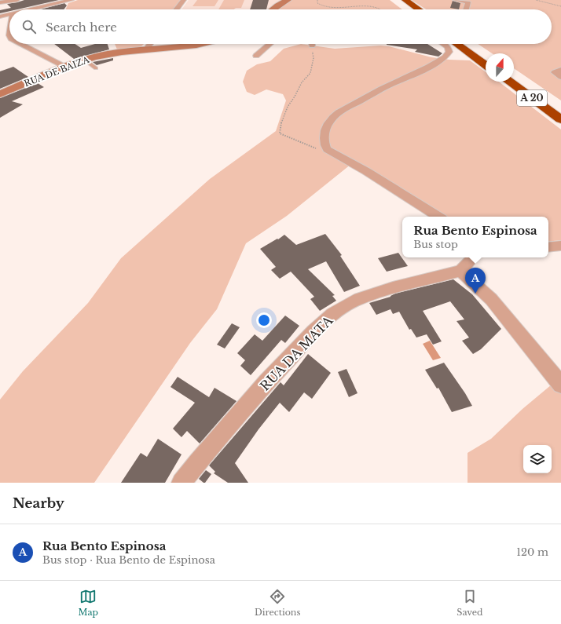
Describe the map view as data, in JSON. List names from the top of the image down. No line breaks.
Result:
{"streets":{"highway":["A 20"],"street":["RUA DE BAIZA","RUA DA MATA"]},"north":"top","page":{"search":"Search here","popup":["Rua Bento Espinosa","Bus stop"],"pins":"A","heading":"Nearby","list":[{"mark":"A","name":"Rua Bento Espinosa","note":"Bus stop · Rua Bento de Espinosa","value":"120 m"}],"nav":["Map","Directions","Saved"]}}
